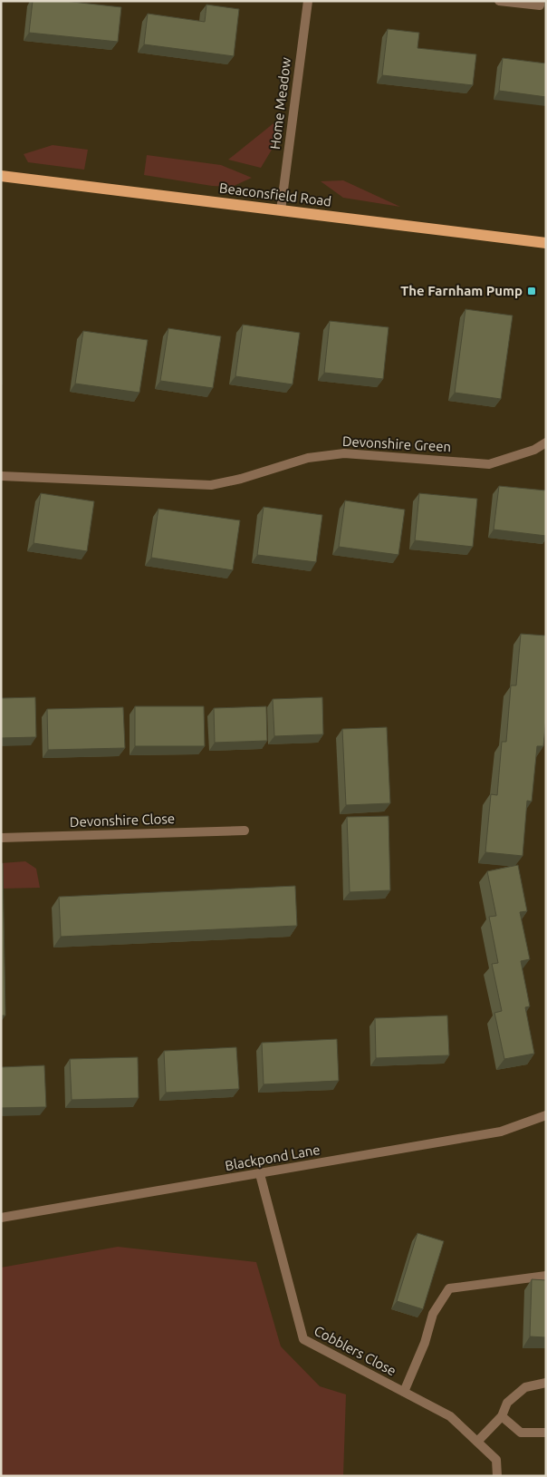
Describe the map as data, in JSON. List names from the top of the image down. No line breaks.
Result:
{"streets":{"main road":["Beaconsfield Road"],"street":["Home Meadow","Devonshire Green","Devonshire Close","Blackpond Lane","Cobblers Close"]},"crossings":[["Home Meadow","Beaconsfield Road"],["Blackpond Lane","Cobblers Close"]],"places":{"transit":["The Farnham Pump"]}}
